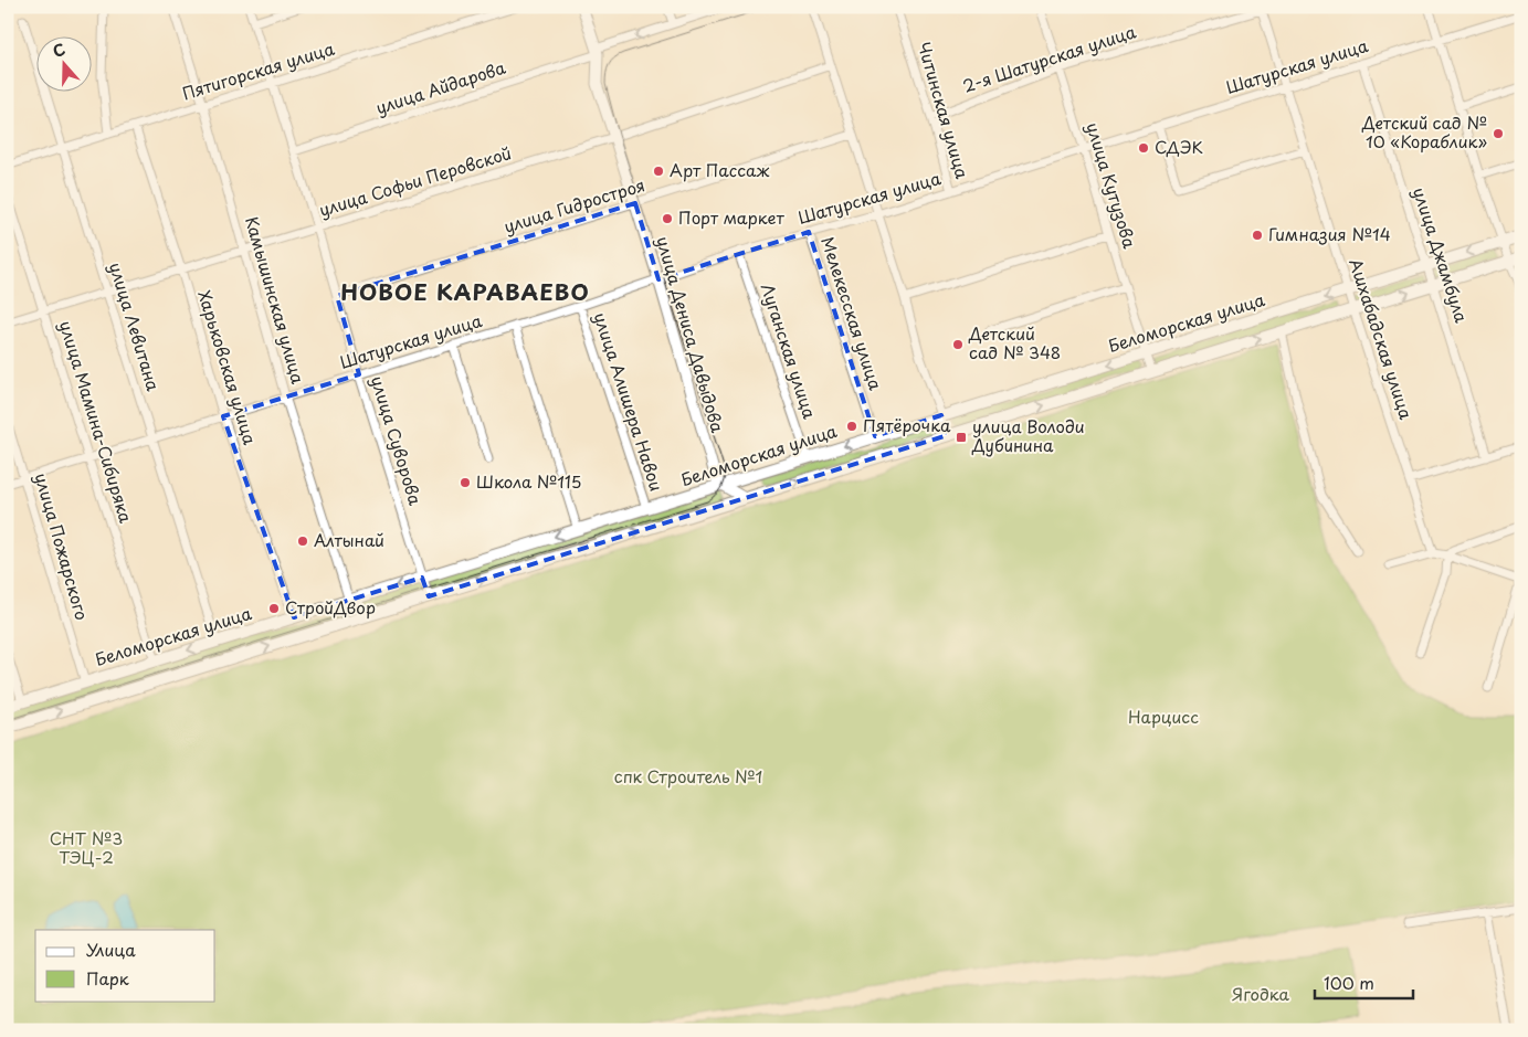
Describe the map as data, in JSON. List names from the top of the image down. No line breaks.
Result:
{"streets":{"main road":["Беломорская улица"],"street":["2-я Шатурская улица","Шатурская улица","Пятигорская улица","улица Айдарова","Читинская улица","улица Софьи Перовской","улица Кутузова","улица Гидростроя","улица Джамбула","Камышинская улица","Мелекесская улица","улица Левитана","улица Дениса Давыдова","Ашхабадская улица","Луганская улица","Харьковская улица","улица Алишера Навои","улица Мамина-Сибиряка","улица Суворова","улица Пожарского"]},"crossings":[["2-я Шатурская улица","Читинская улица"],["2-я Шатурская улица","улица Кутузова"],["2-я Шатурская улица","Ашхабадская улица"],["Шатурская улица","Читинская улица"],["Шатурская улица","улица Кутузова"],["Шатурская улица","улица Джамбула"],["Шатурская улица","Камышинская улица"],["Шатурская улица","Мелекесская улица"],["Шатурская улица","улица Левитана"],["Шатурская улица","улица Дениса Давыдова"],["Шатурская улица","Ашхабадская улица"],["Шатурская улица","Луганская улица"],["Шатурская улица","Харьковская улица"],["Шатурская улица","улица Алишера Навои"],["Шатурская улица","улица Мамина-Сибиряка"],["Шатурская улица","улица Суворова"],["Шатурская улица","улица Пожарского"],["Пятигорская улица","Камышинская улица"],["Пятигорская улица","улица Левитана"],["Пятигорская улица","Харьковская улица"],["Пятигорская улица","улица Суворова"],["улица Айдарова","улица Дениса Давыдова"],["улица Айдарова","улица Суворова"],["улица Софьи Перовской","Камышинская улица"],["улица Софьи Перовской","улица Левитана"],["улица Софьи Перовской","улица Дениса Давыдова"],["улица Софьи Перовской","Харьковская улица"],["улица Софьи Перовской","улица Мамина-Сибиряка"],["улица Софьи Перовской","улица Суворова"],["улица Кутузова","Беломорская улица"],["улица Гидростроя","улица Дениса Давыдова"],["улица Гидростроя","улица Суворова"],["улица Джамбула","Беломорская улица"],["Камышинская улица","Беломорская улица"],["Мелекесская улица","Беломорская улица"],["Беломорская улица","улица Левитана"],["Беломорская улица","улица Дениса Давыдова"],["Беломорская улица","Ашхабадская улица"],["Беломорская улица","Луганская улица"],["Беломорская улица","Харьковская улица"],["Беломорская улица","улица Алишера Навои"],["Беломорская улица","улица Мамина-Сибиряка"],["Беломорская улица","улица Суворова"],["Беломорская улица","улица Пожарского"]],"districts":["НОВОЕ КАРАВАЕВО"],"parks":["Нарцисс","спк Строитель №1","СНТ №3 ТЭЦ-2","Ягодка"],"places":{"other":["Детский сад № 10 «Кораблик»","СДЭК","Арт Пассаж","Порт маркет","Гимназия №14","Детский сад № 348","Пятёрочка","Школа №115","Алтынай","СтройДвор"],"transit":["улица Володи Дубинина"]},"legend":["Улица","Парк"],"scale_bar":"100 m","north":"top"}
